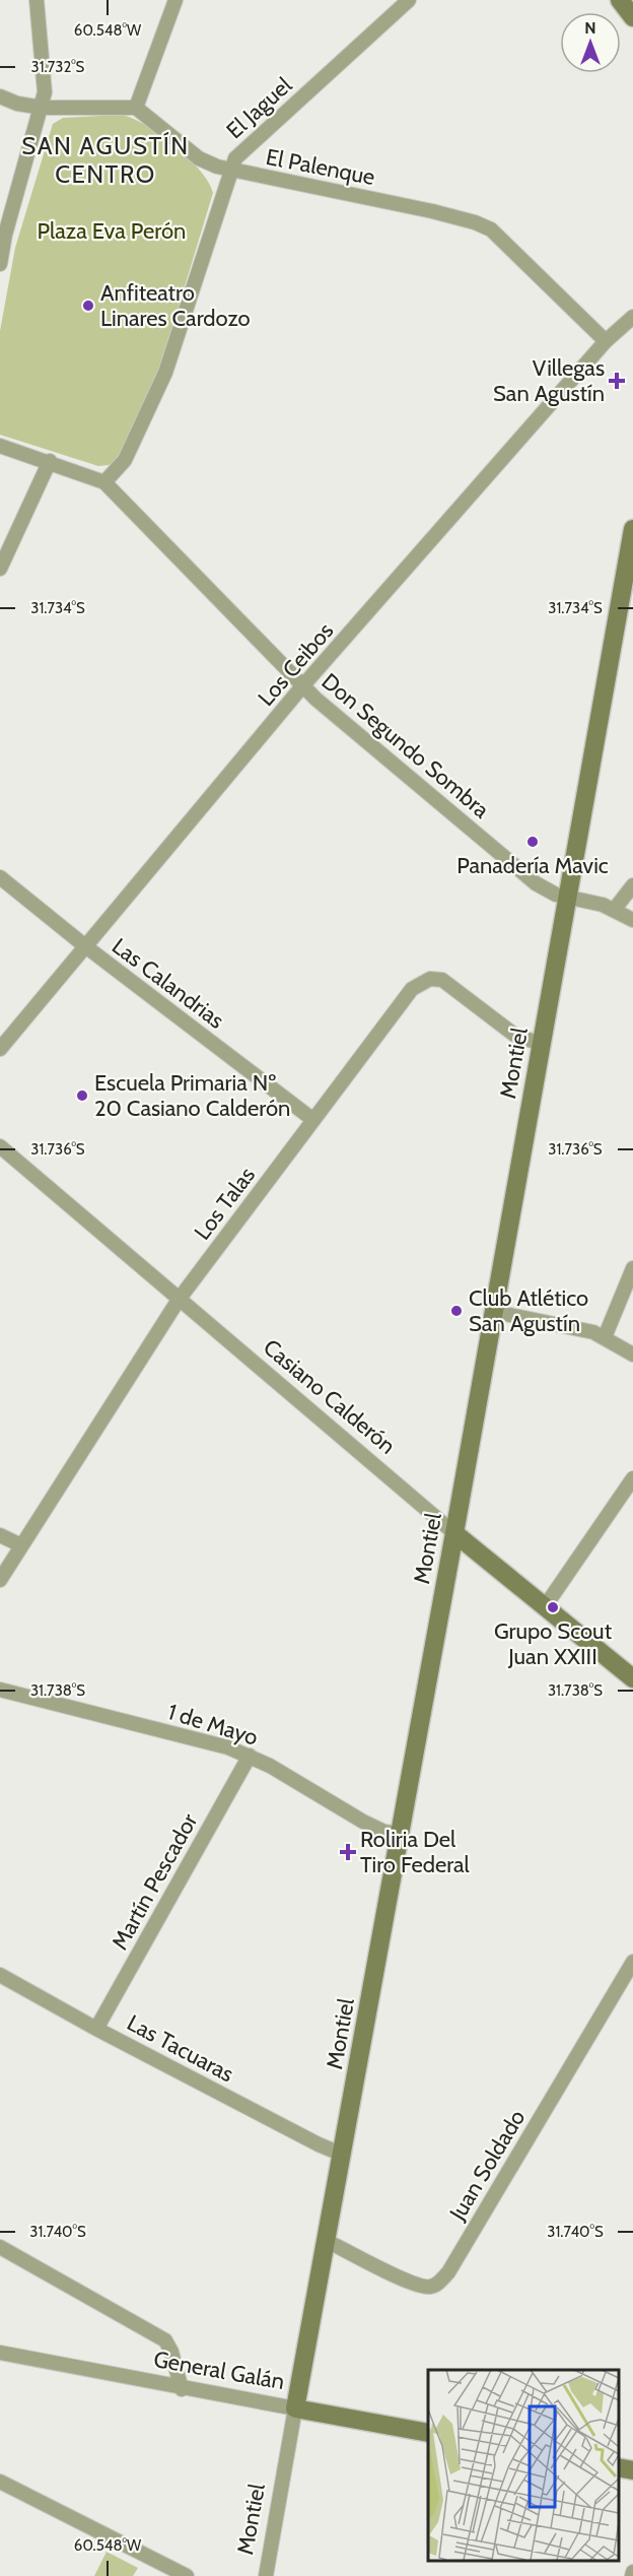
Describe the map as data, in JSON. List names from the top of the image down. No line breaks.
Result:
{"streets":{"street":["El Jaguel","El Palenque","Los Ceibos","Don Segundo Sombra","Las Calandrias","Montiel","Los Talas","Casiano Calderón","1 de Mayo","Martín Pescador","Las Tacuaras","Juan Soldado","General Galán"]},"crossings":[["El Jaguel","El Palenque"],["El Jaguel","Don Segundo Sombra"],["El Palenque","Los Ceibos"],["Los Ceibos","Don Segundo Sombra"],["Los Ceibos","Las Calandrias"],["Don Segundo Sombra","Montiel"],["Las Calandrias","Los Talas"],["Montiel","Los Talas"],["Montiel","Casiano Calderón"],["Montiel","1 de Mayo"],["Montiel","Las Tacuaras"],["Montiel","Juan Soldado"],["Montiel","General Galán"],["Los Talas","Casiano Calderón"],["1 de Mayo","Martín Pescador"],["Martín Pescador","Las Tacuaras"]],"districts":["SAN AGUSTÍN CENTRO"],"parks":["Plaza Eva Perón"],"places":{"other":["Anfiteatro Linares Cardozo","Panadería Mavic","Escuela Primaria Nº 20 Casiano Calderón","Club Atlético San Agustín","Grupo Scout Juan XXIII"],"health":["Villegas San Agustín","Roliria Del Tiro Federal"]},"north":"top","coordinates":["60.548°W","31.732°S","31.734°S","31.736°S","31.738°S","31.740°S"]}
